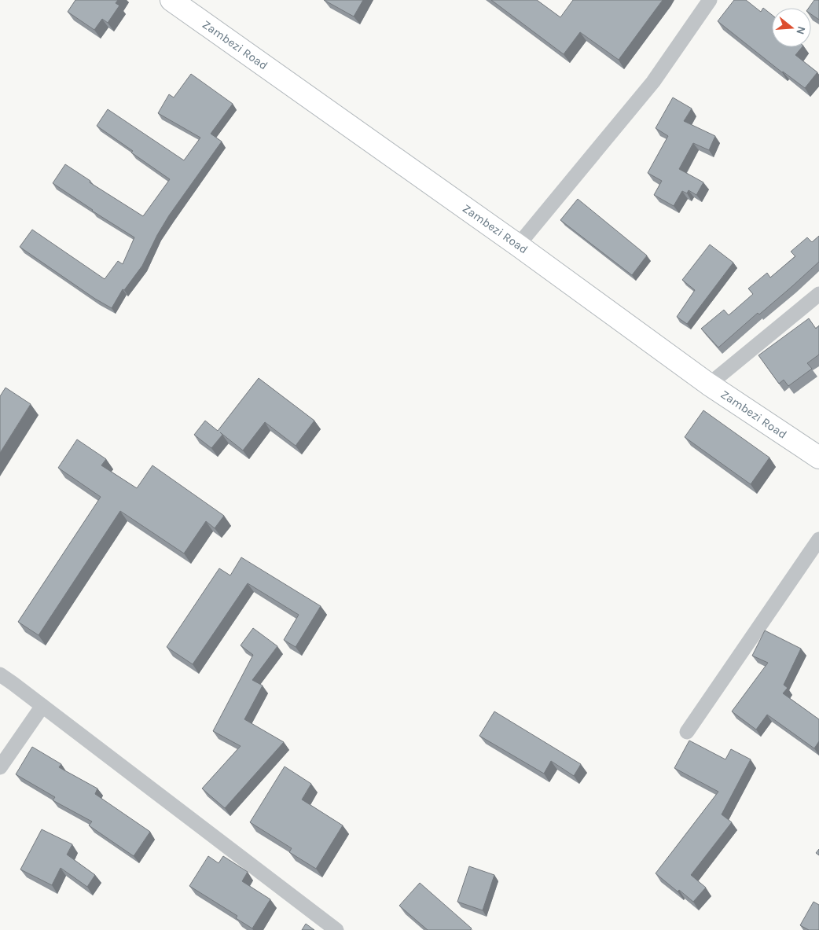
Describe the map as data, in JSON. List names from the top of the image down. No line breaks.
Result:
{"streets":{"main road":["Zambezi Road"]},"north":"right"}
